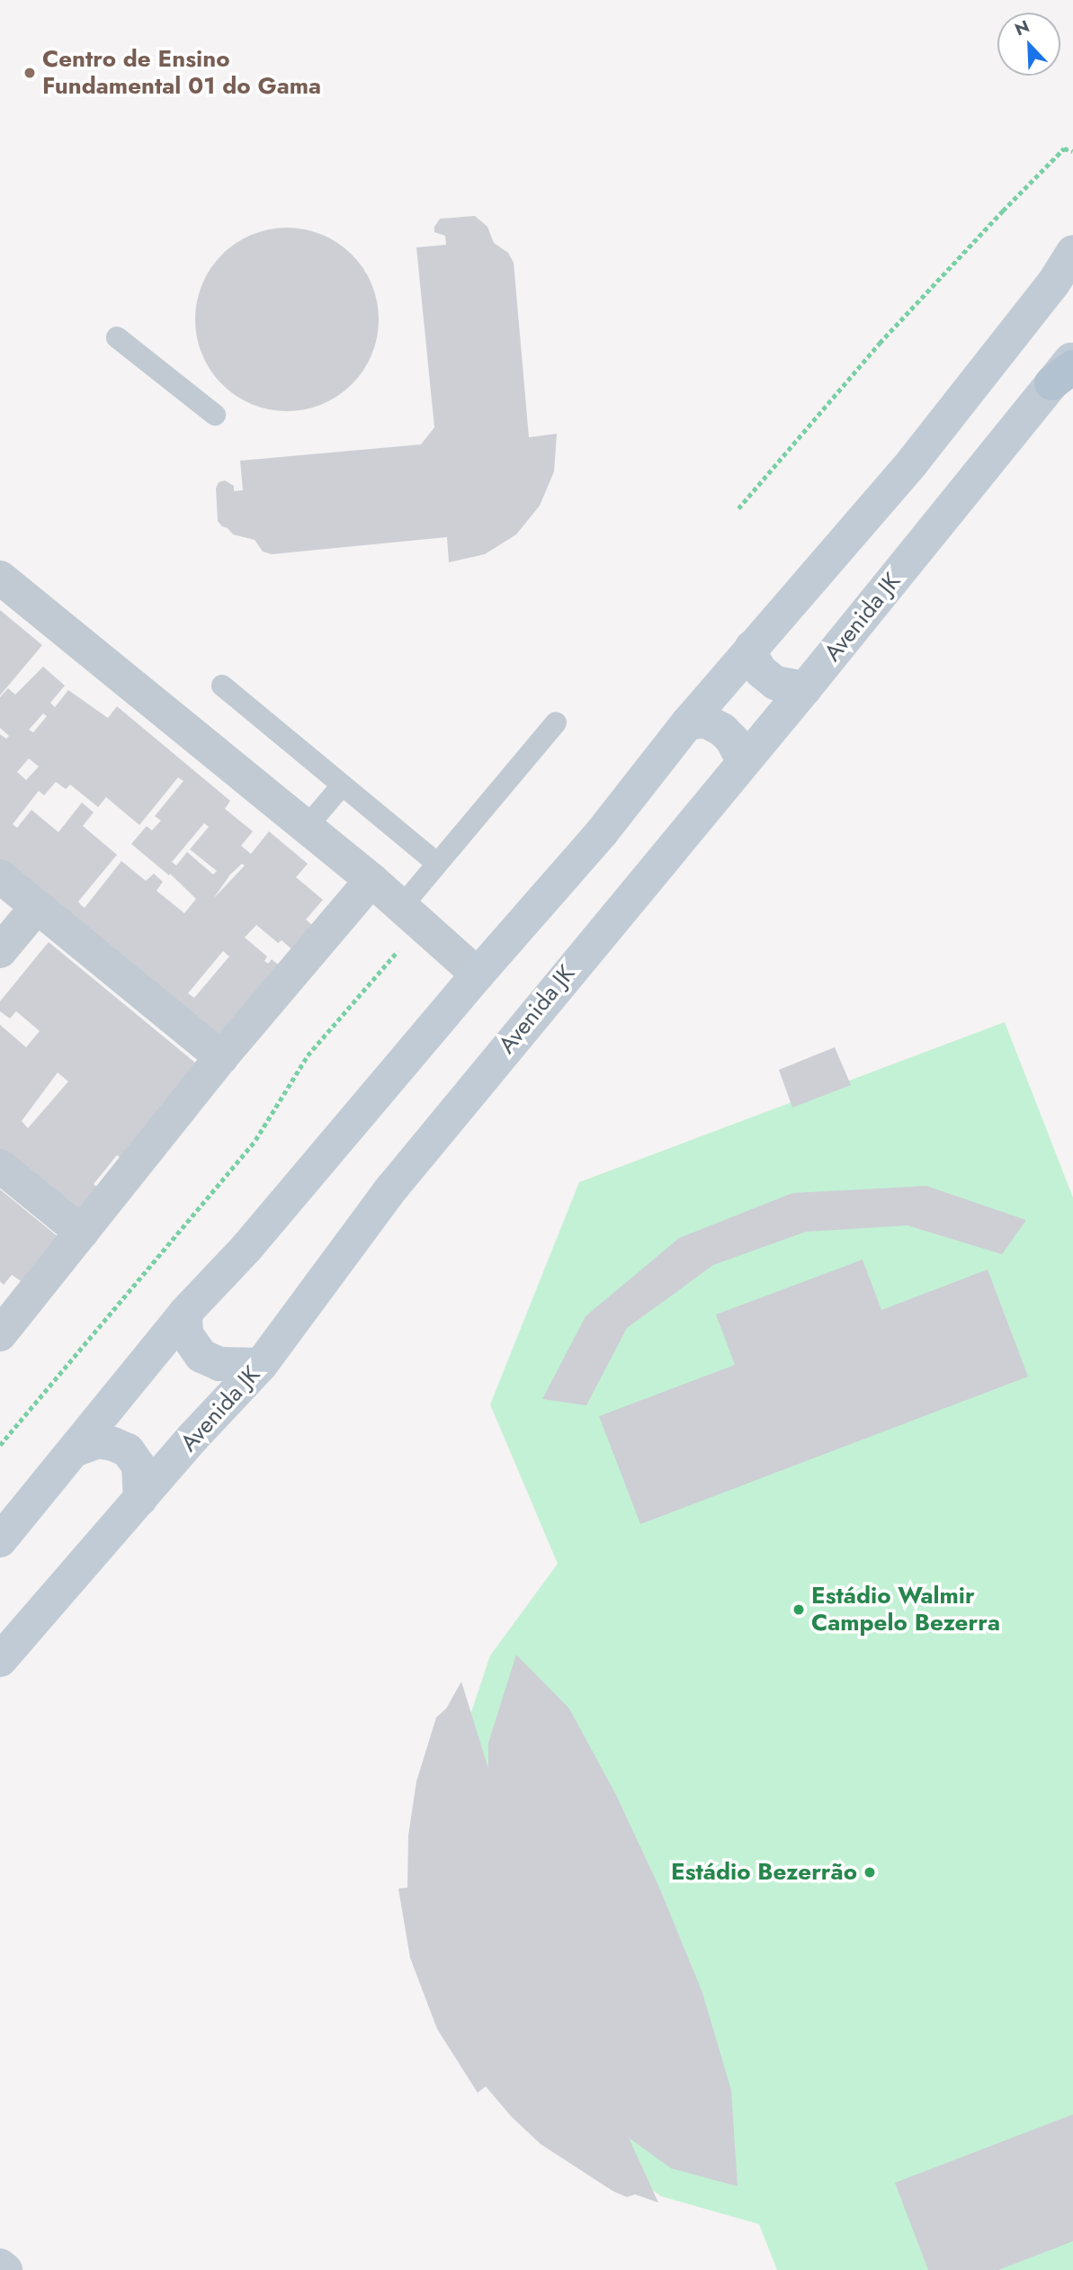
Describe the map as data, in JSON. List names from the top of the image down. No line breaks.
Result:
{"streets":{"main road":["Avenida JK"]},"places":["Centro de Ensino Fundamental 01 do Gama","Estádio Walmir Campelo Bezerra","Estádio Bezerrão"],"north":"top left"}
